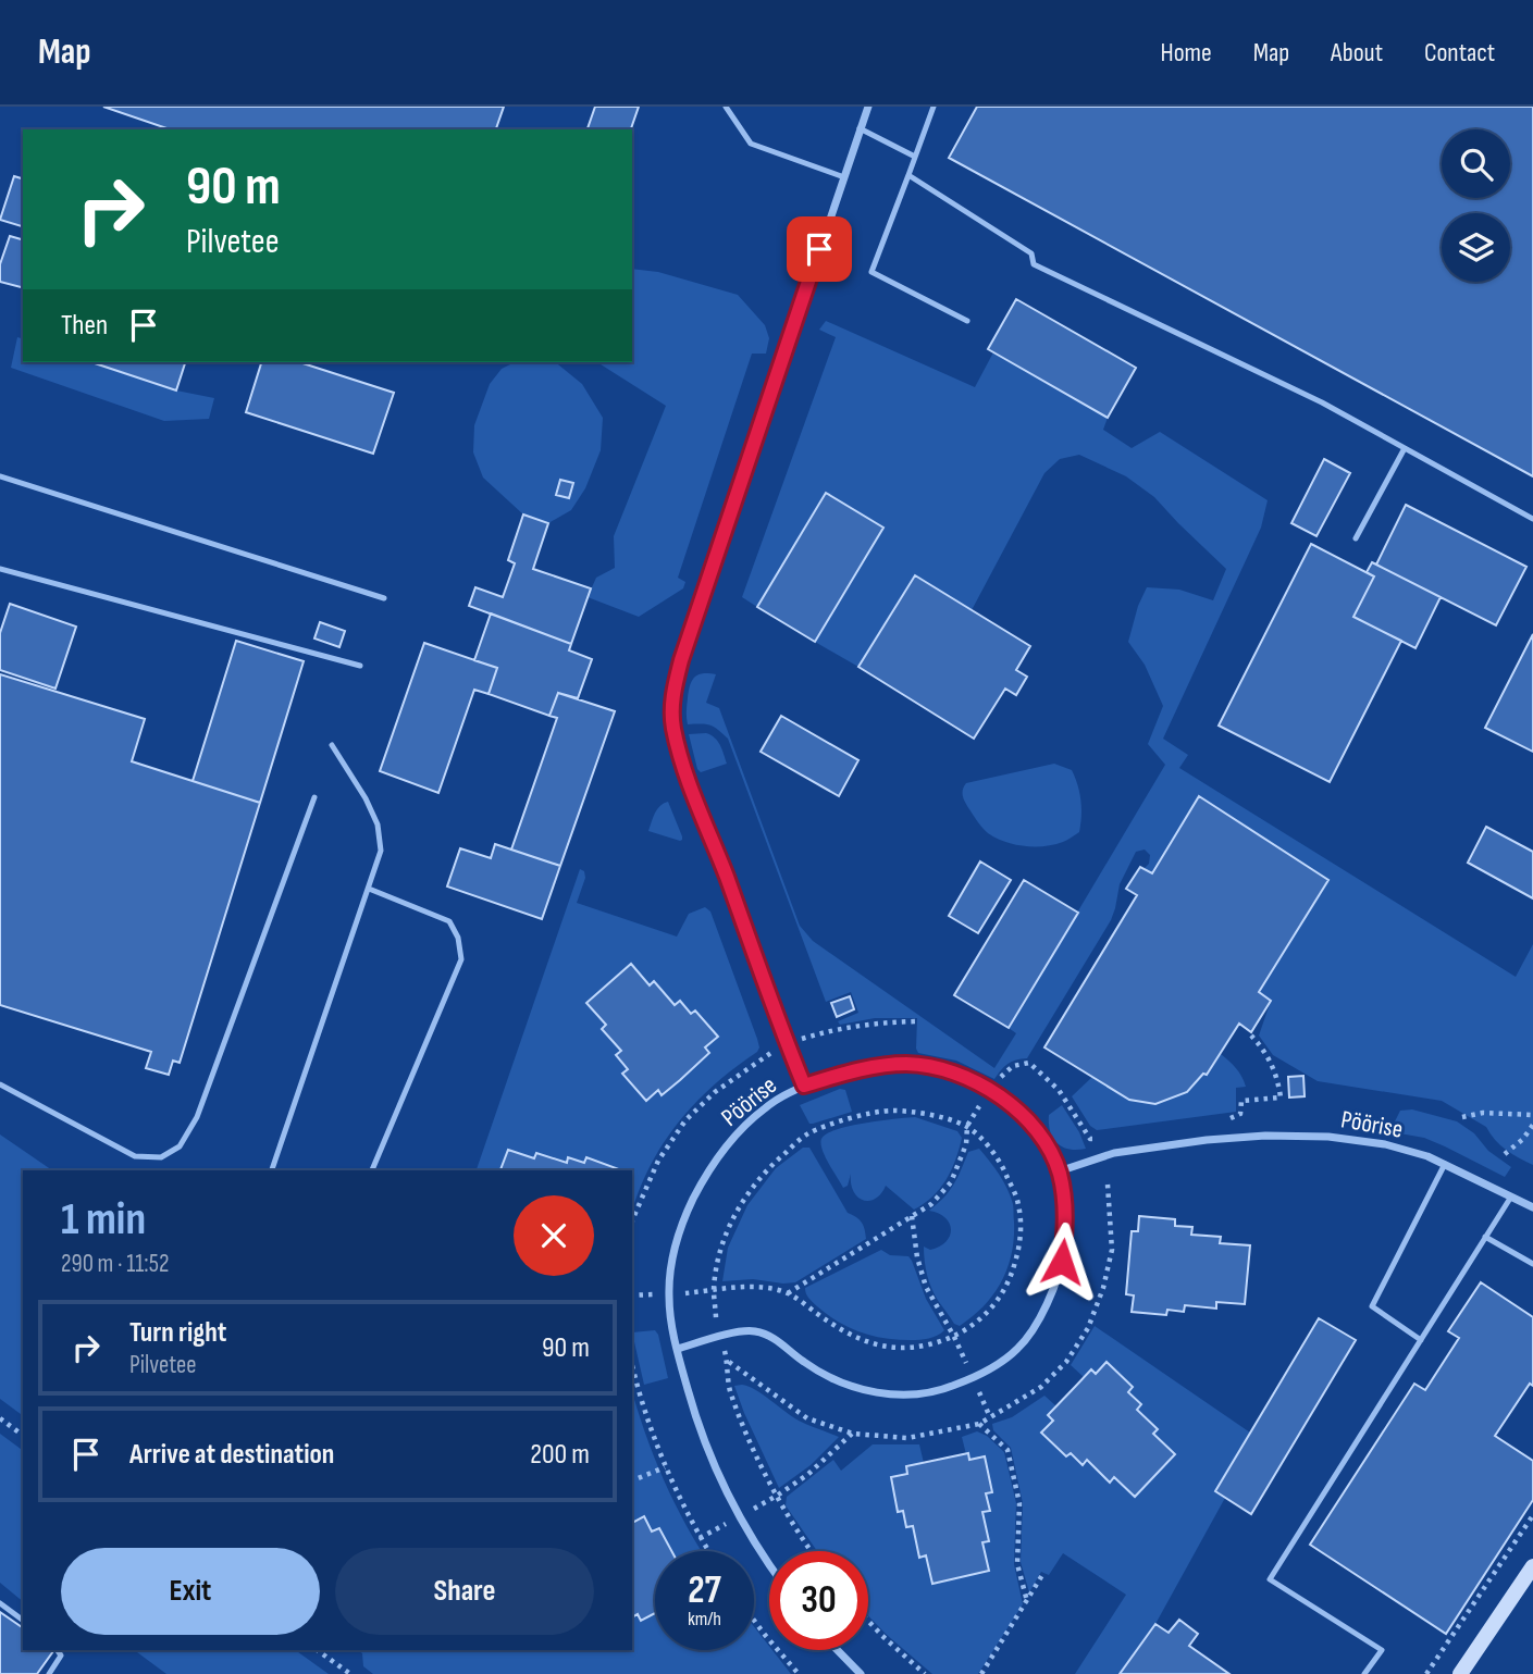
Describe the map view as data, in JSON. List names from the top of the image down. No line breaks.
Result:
{"streets":{"street":["Pöörise"]},"page":{"header":"Map","nav":["Home","Map","About","Contact"],"turn":["90 m","Pilvetee"],"then":"Then","heading":["1 min","290 m · 11:52"],"list":[{"name":"Turn right","note":"Pilvetee","value":"90 m"},{"name":"Arrive at destination","value":"200 m"}],"buttons":["Exit","Share"],"speed":"27 km/h","limit":"30"}}
